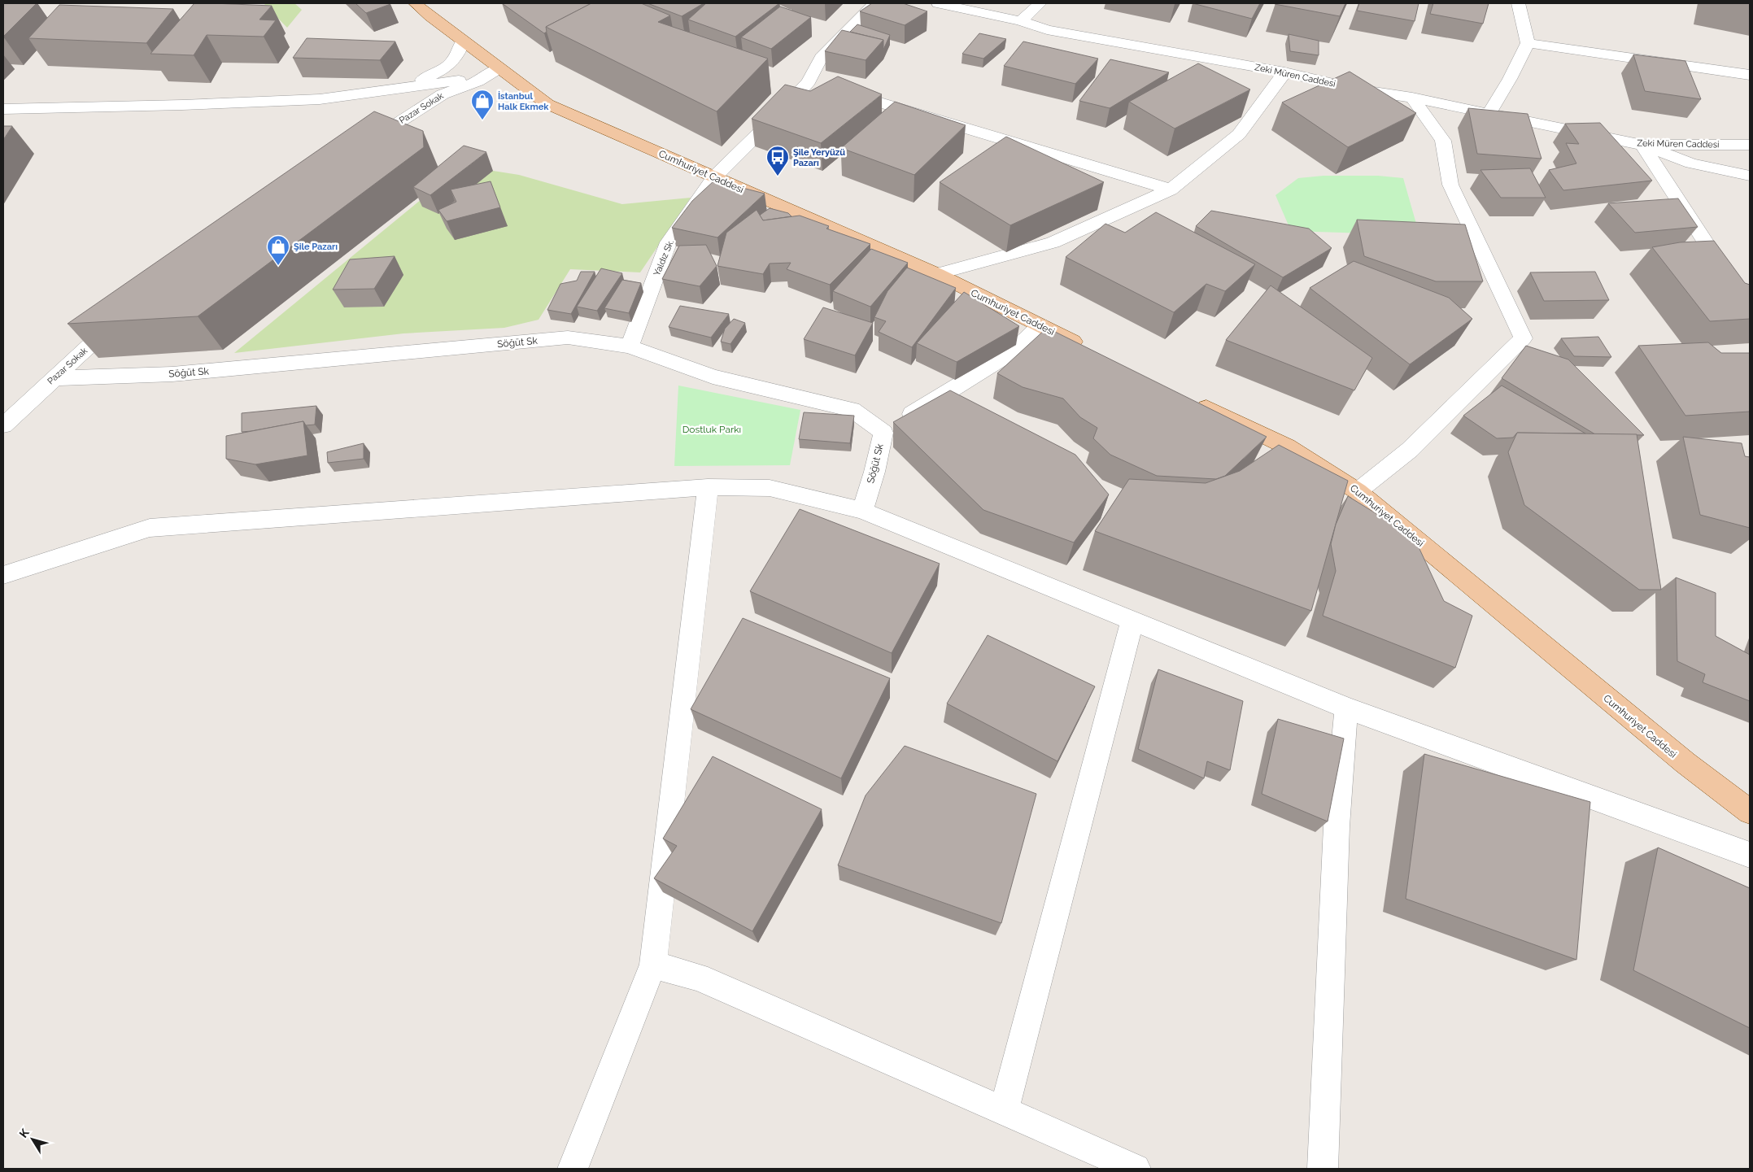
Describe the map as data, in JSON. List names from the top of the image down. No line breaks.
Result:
{"streets":{"main road":["Cumhuriyet Caddesi"],"street":["Zeki Müren Caddesi","Pazar Sokak","Yaldız Sk.","Söğüt Sk"]},"crossings":[["Pazar Sokak","Cumhuriyet Caddesi"],["Pazar Sokak","Söğüt Sk"],["Cumhuriyet Caddesi","Yaldız Sk."],["Yaldız Sk.","Söğüt Sk"]],"parks":["Dostluk Parkı"],"places":{"shop":["İstanbul Halk Ekmek","Şile Pazarı"],"bus stop":["Şile Yeryüzü Pazarı"]},"north":"top left"}
